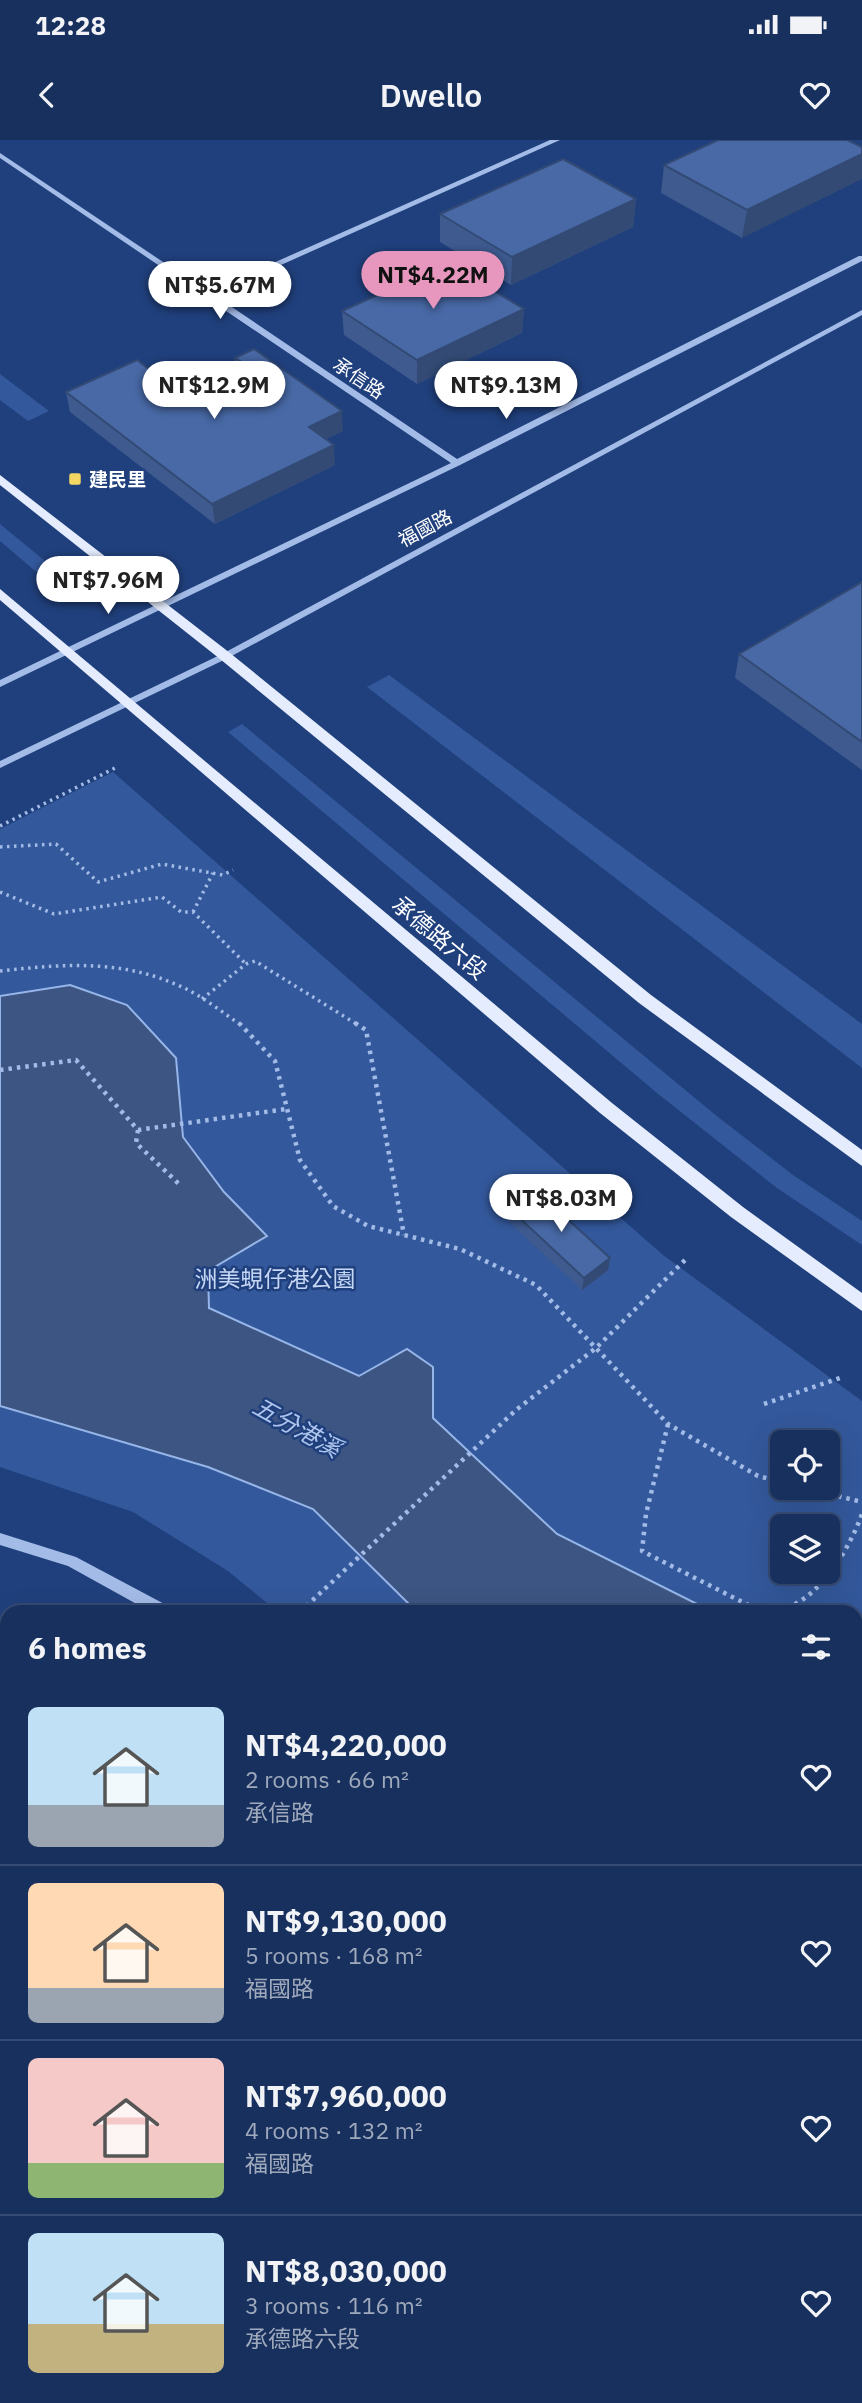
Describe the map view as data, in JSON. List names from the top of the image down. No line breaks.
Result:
{"streets":{"main road":["承德路六段"],"street":["承信路","福國路"]},"crossings":[["承信路","福國路"],["福國路","承德路六段"]],"water":["五分港溪"],"parks":["洲美蜆仔港公園"],"places":{"transit":["建民里"]},"page":{"status":"12:28","header":"Dwello","price":["NT$4.22M","NT$5.67M","NT$12.9M","NT$9.13M","NT$7.96M","NT$8.03M"],"heading":"6 homes","list":[{"name":"NT$4,220,000","note":"2 rooms · 66 m² · 承信路"},{"name":"NT$9,130,000","note":"5 rooms · 168 m² · 福國路"},{"name":"NT$7,960,000","note":"4 rooms · 132 m² · 福國路"},{"name":"NT$8,030,000","note":"3 rooms · 116 m² · 承德路六段"}]}}
